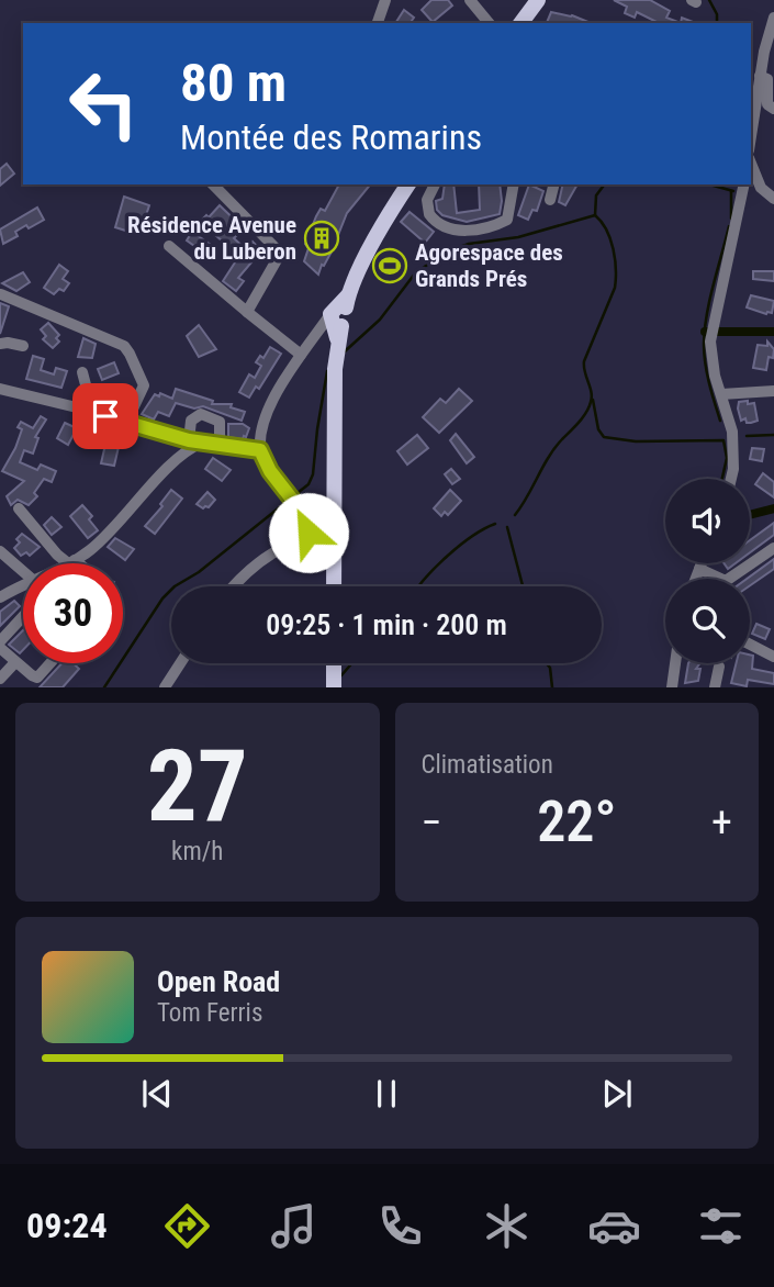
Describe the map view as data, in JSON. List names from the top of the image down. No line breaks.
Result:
{"places":{"building":["Résidence Avenue du Luberon"],"sports":["Agorespace des Grands Prés"]},"page":{"turn":["80 m","Montée des Romarins"],"limit":"30","trip":"09:25 · 1 min · 200 m","tile":[["27","km/h"],"Climatisation"],"heat":["−","22°","+"],"song":["Open Road","Tom Ferris"],"tabs":"09:24"}}
